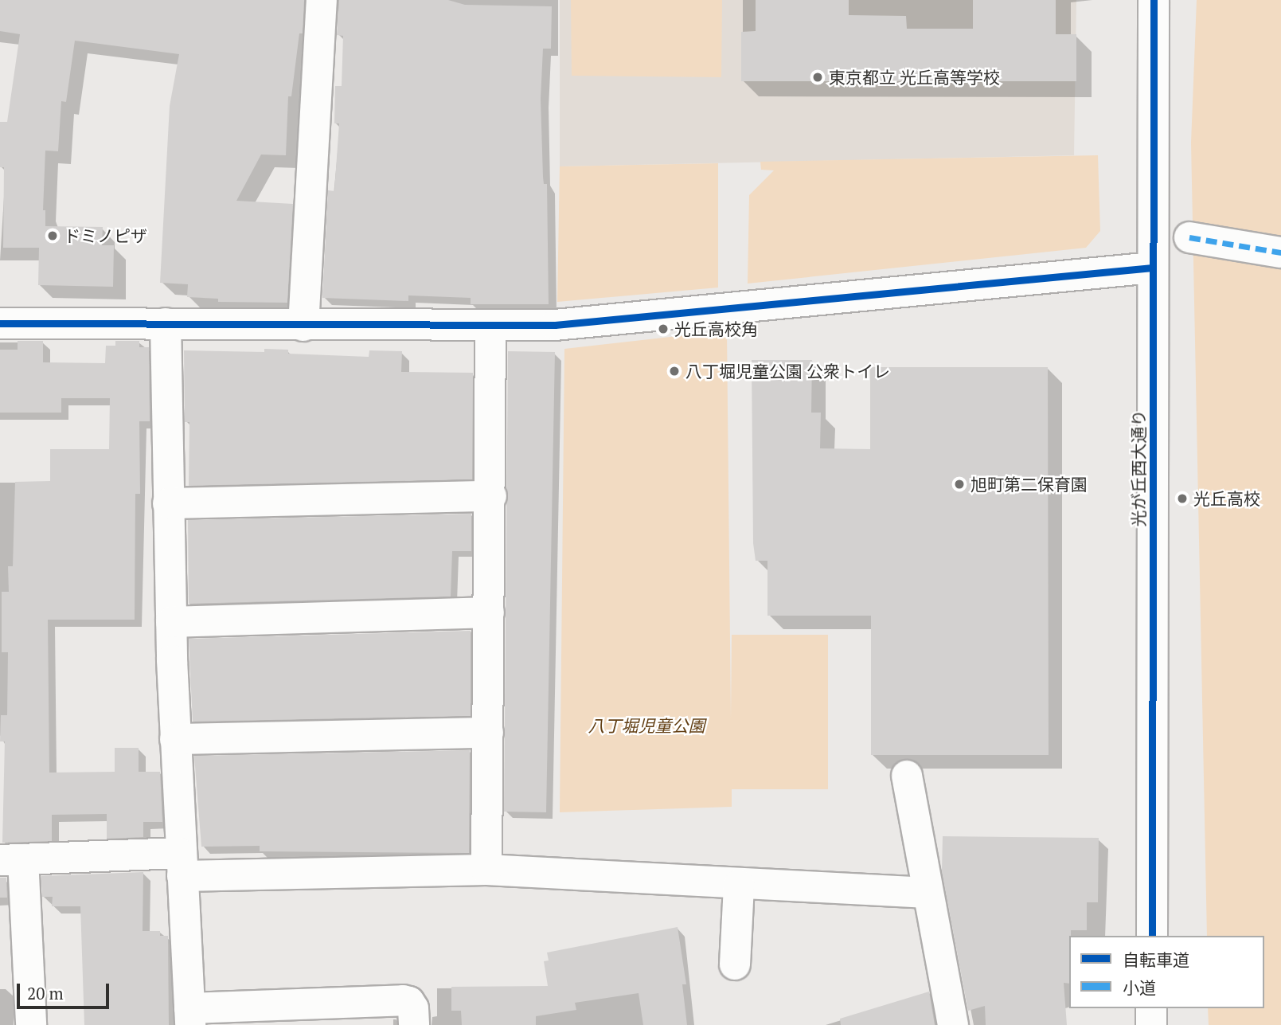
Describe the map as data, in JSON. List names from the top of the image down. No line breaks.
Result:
{"streets":{"street":["光が丘西大通り"]},"parks":["八丁堀児童公園"],"places":["東京都立 光丘高等学校","ドミノピザ","光丘高校角","八丁堀児童公園 公衆トイレ","旭町第二保育園","光丘高校"],"legend":["自転車道","小道"],"scale_bar":"20 m"}
